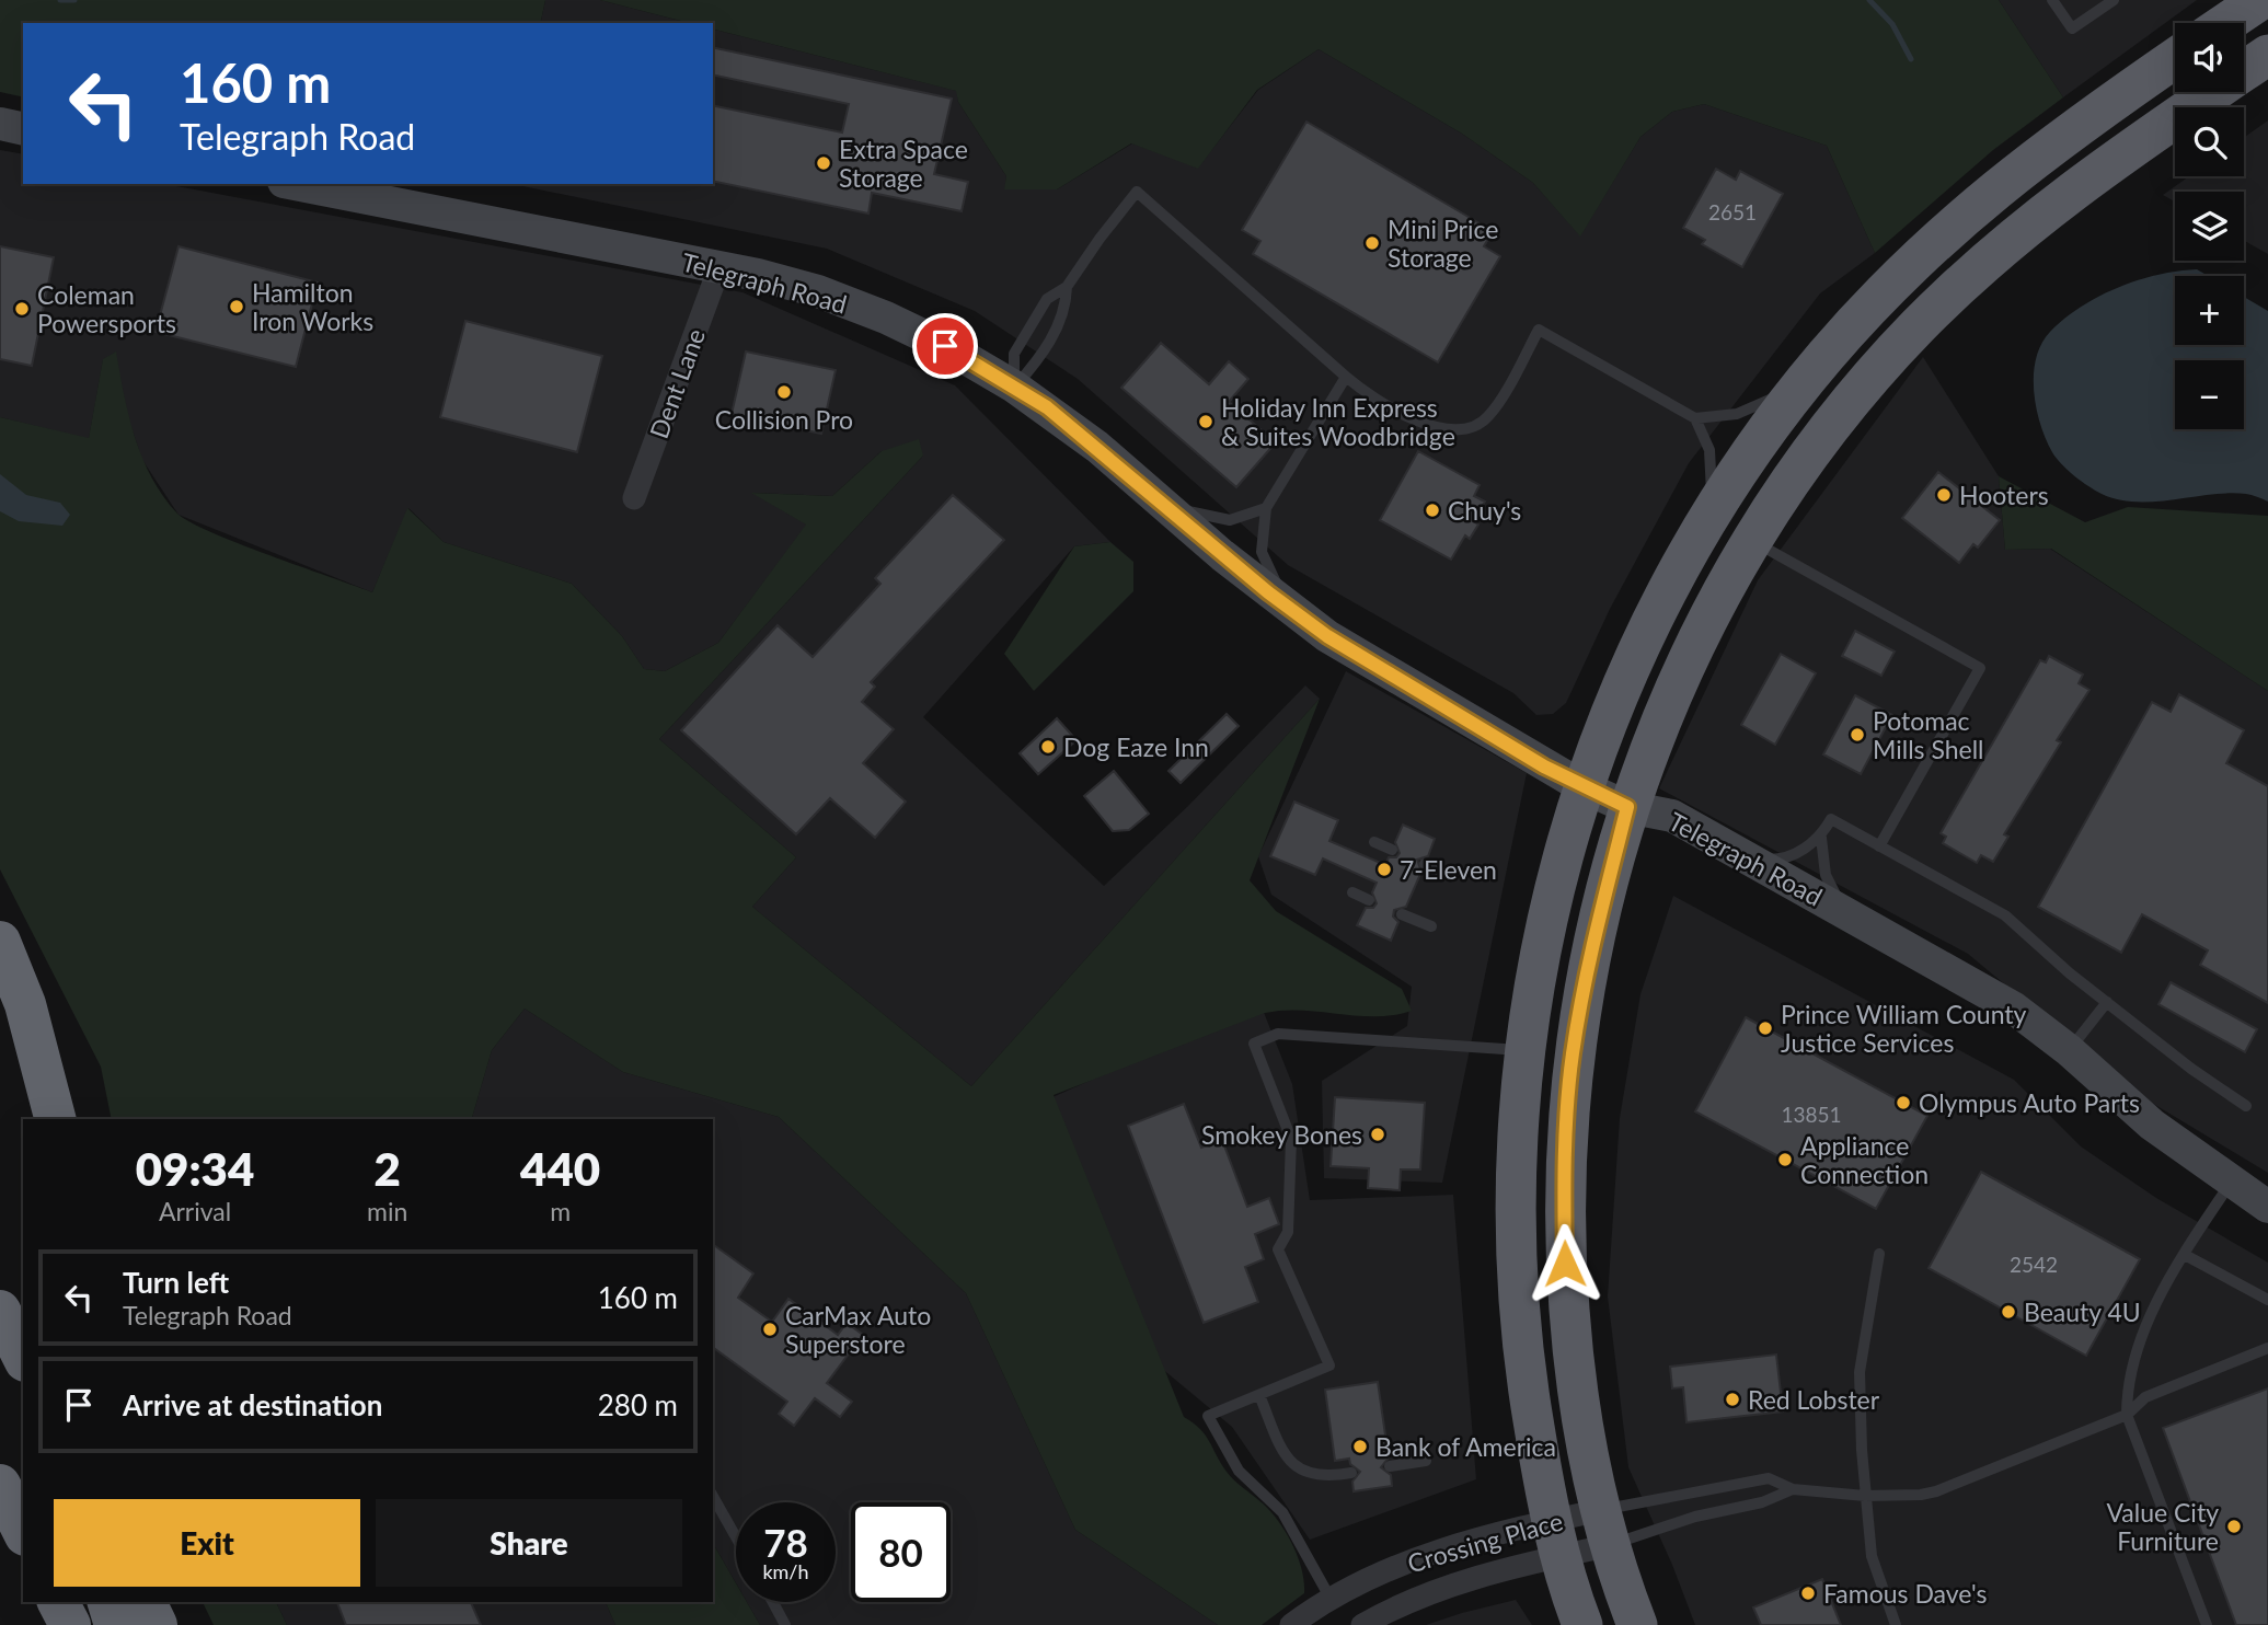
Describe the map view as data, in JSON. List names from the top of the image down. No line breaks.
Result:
{"streets":{"main road":["Telegraph Road"],"street":["Dent Lane","Crossing Place"]},"crossings":[["Telegraph Road","Dent Lane"]],"places":["Extra Space Storage","Mini Price Storage","Hamilton Iron Works","Coleman Powersports","Collision Pro","Holiday Inn Express & Suites Woodbridge","Hooters","Chuy's","Potomac Mills Shell","Dog Eaze Inn","7-Eleven","Prince William County Justice Services","Olympus Auto Parts","Smokey Bones","Appliance Connection","Beauty 4U","CarMax Auto Superstore","Red Lobster","Bank of America","Value City Furniture","Famous Dave's"],"house_numbers":["2651","13851","2542"],"page":{"map_buttons":["+","−"],"turn":["160 m","Telegraph Road"],"eta":["09:34","Arrival","2","min","440","m"],"list":[{"name":"Turn left","note":"Telegraph Road","value":"160 m"},{"name":"Arrive at destination","value":"280 m"}],"buttons":["Exit","Share"],"speed":"78 km/h","limit":"80"}}
